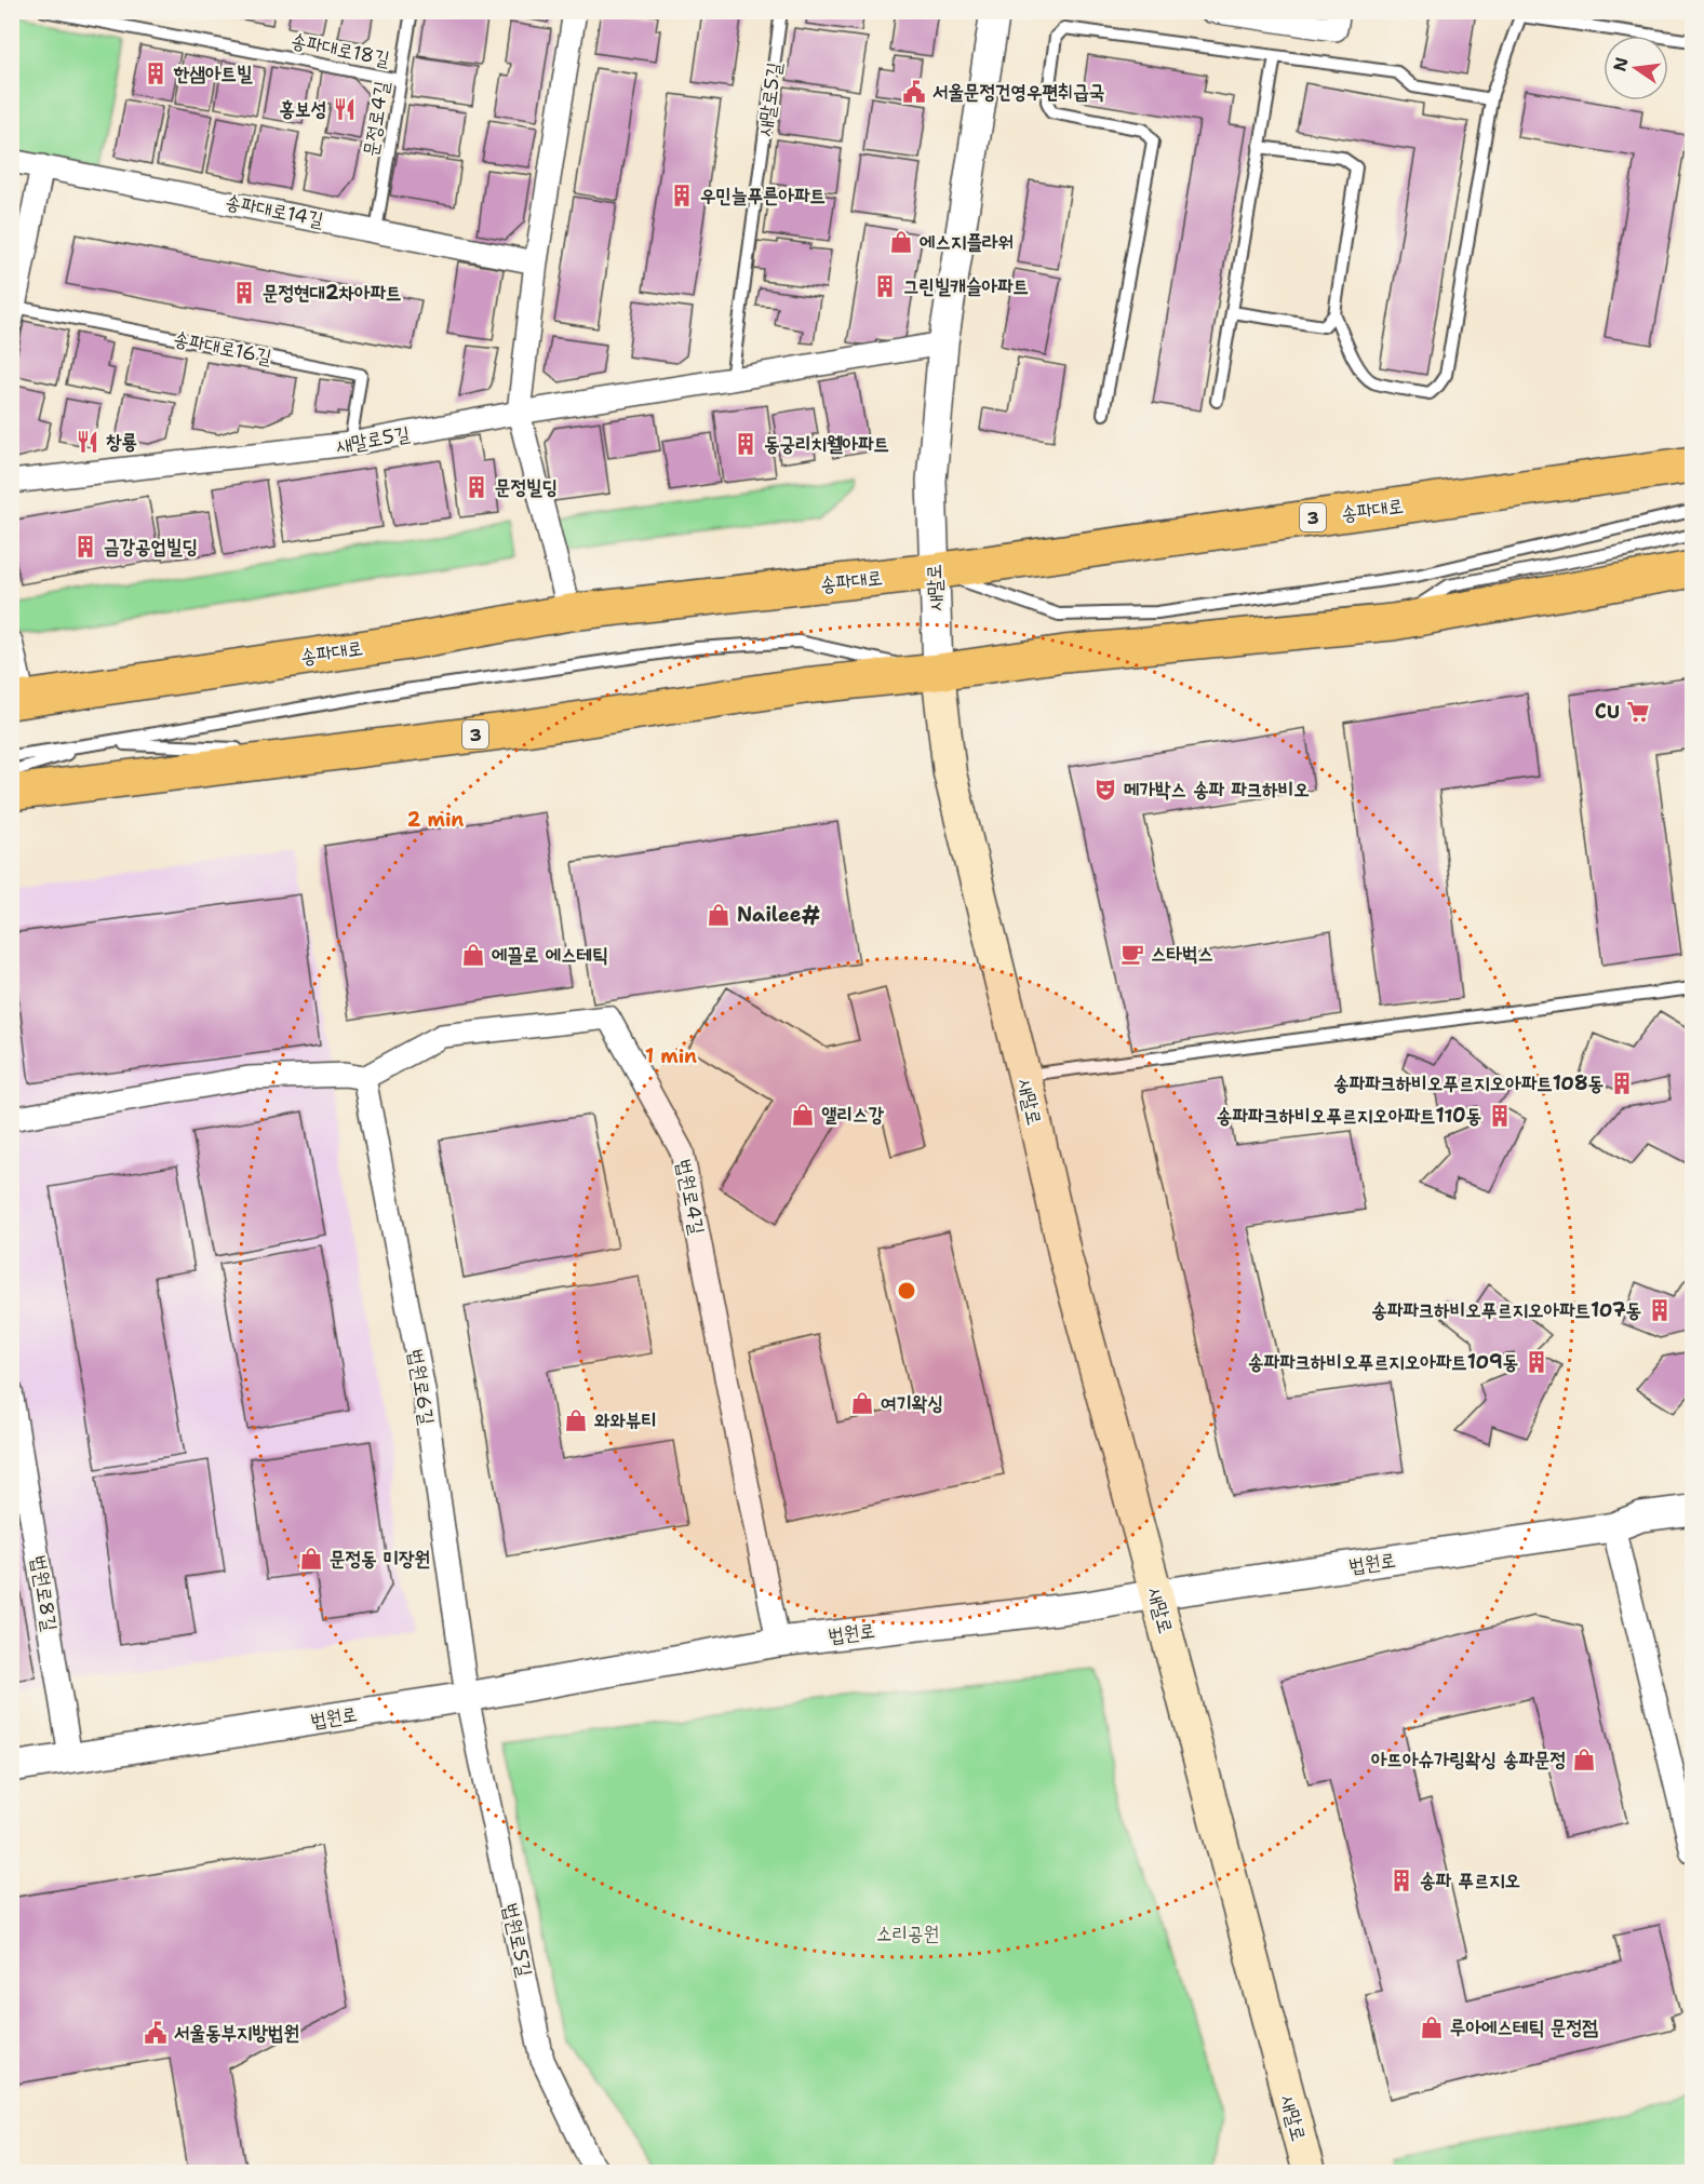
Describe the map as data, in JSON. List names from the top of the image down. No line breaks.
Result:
{"streets":{"main road":["송파대로","3","새말로"],"street":["새말로5길","송파대로14길","송파대로16길","법원로4길","법원로6길","법원로","법원로8길","법원로5길"],"lane":["송파대로18길","문정로4길"]},"crossings":[["송파대로18길","문정로4길"],["새말로5길","송파대로16길"],["새말로5길","새말로"],["문정로4길","송파대로14길"],["송파대로14길","송파대로16길"],["송파대로","새말로"],["3","새말로"],["새말로","법원로"],["법원로4길","법원로6길"],["법원로4길","법원로"],["법원로6길","법원로"],["법원로6길","법원로5길"],["법원로","법원로8길"],["법원로","법원로5길"]],"parks":["소리공원"],"places":{"building":["한샘아트빌","우민늘푸른아파트","그린빌캐슬아파트","문정현대2차아파트","동궁리치웰아파트","문정빌딩","금강공업빌딩","송파파크하비오푸르지오아파트108동","송파파크하비오푸르지오아파트110동","송파파크하비오푸르지오아파트107동","송파파크하비오푸르지오아파트109동","송파 푸르지오"],"public building":["서울문정건영우편취급국","서울동부지방법원"],"restaurant":["홍보성","창룡"],"shop":["에스지플라워","Nailee#","에끌로 에스테틱","앨리스강","여기왁싱","와와뷰티","문정동 미장원","아뜨아슈가링왁싱 송파문정","루아에스테틱 문정점"],"supermarket":["CU"],"theatre":["메가박스 송파 파크하비오"],"cafe":["스타벅스"]},"north":"left","rings":["2 min","1 min"]}
